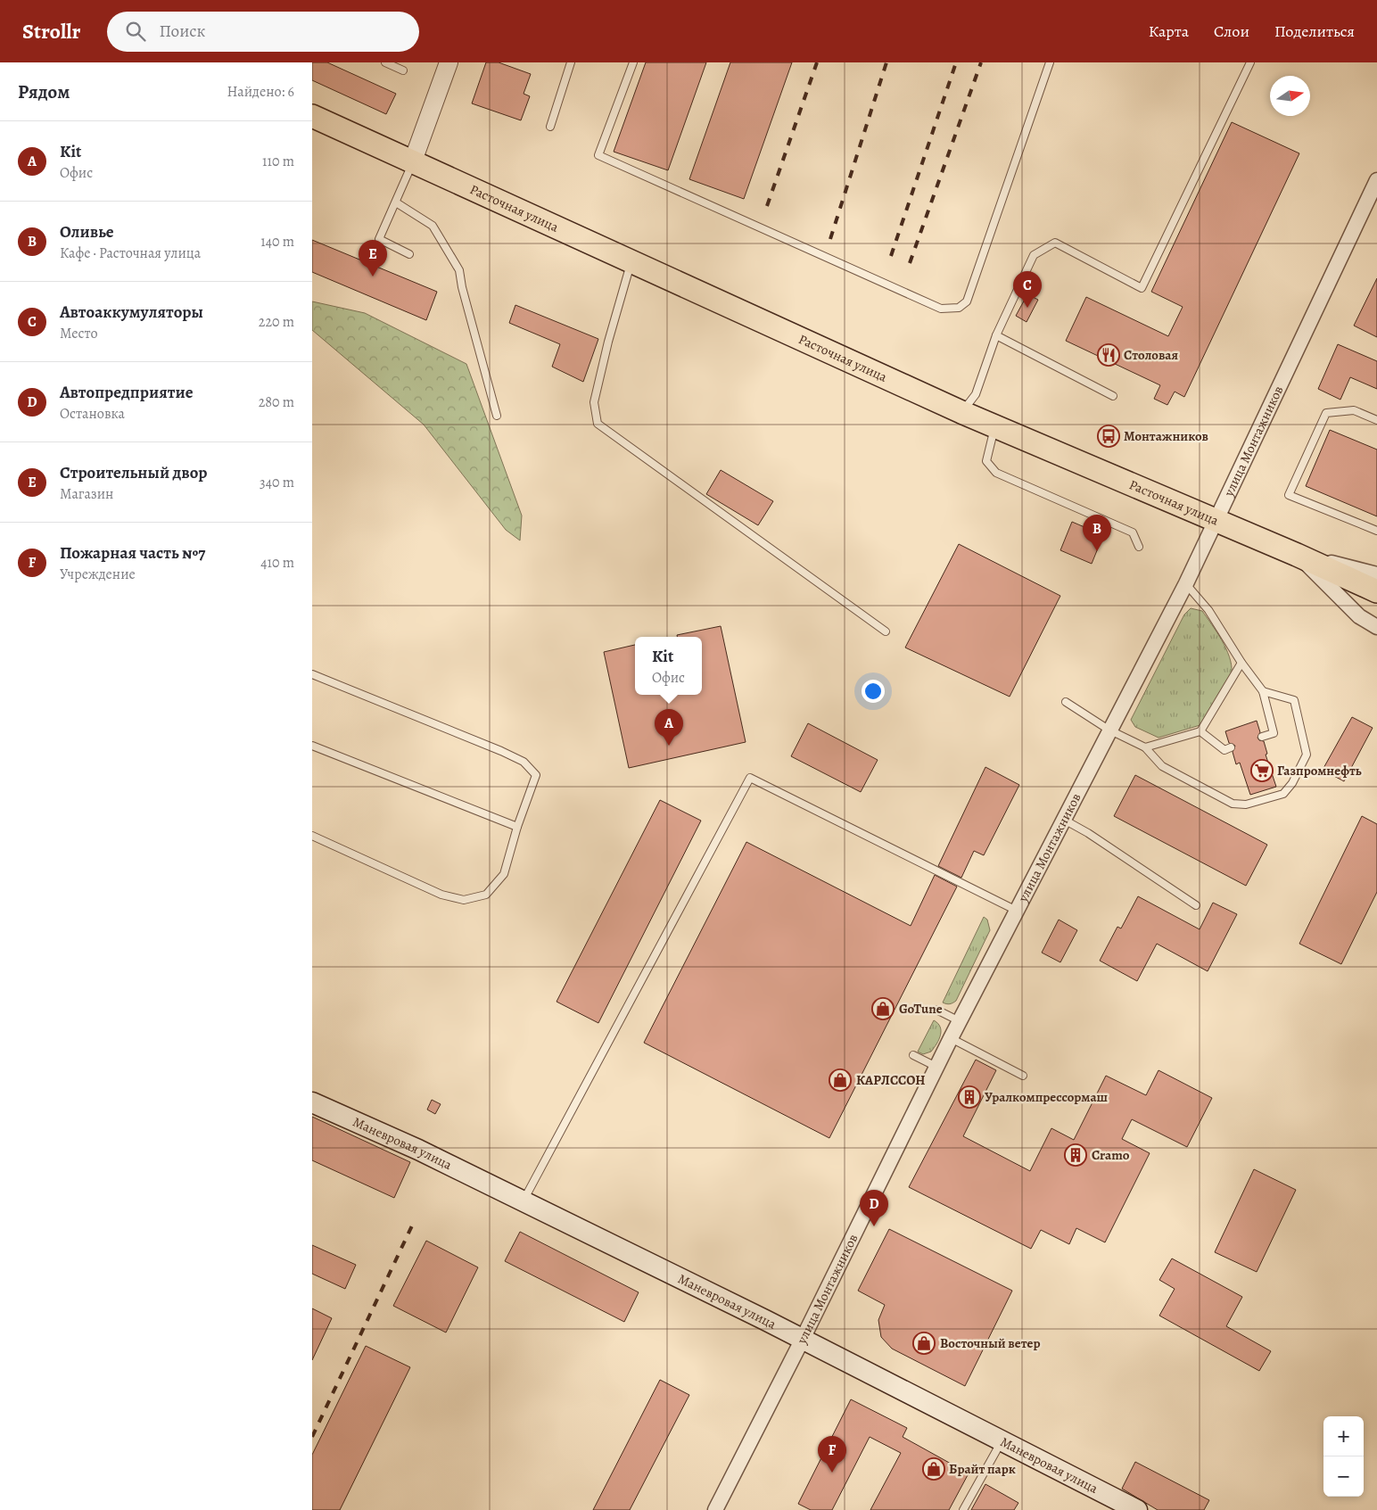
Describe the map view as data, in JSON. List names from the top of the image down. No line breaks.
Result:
{"streets":{"main road":["Расточная улица","Маневровая улица"],"street":["улица Монтажников"]},"crossings":[["Расточная улица","улица Монтажников"],["улица Монтажников","Маневровая улица"]],"places":{"restaurant":["Столовая"],"bus stop":["Монтажников"],"supermarket":["Газпромнефть"],"shop":["GoTune","КАРЛССОН","Восточный ветер","Брайт парк"],"building":["Уралкомпрессормаш","Cramo"]},"north":"right","page":{"header":"Strollr","search":"Поиск","nav":["Карта","Слои","Поделиться"],"heading":["Рядом","Найдено: 6"],"list":[{"mark":"A","name":"Kit","note":"Офис","value":"110 m"},{"mark":"B","name":"Оливье","note":"Кафе · Расточная улица","value":"140 m"},{"mark":"C","name":"Автоаккумуляторы","note":"Место","value":"220 m"},{"mark":"D","name":"Автопредприятие","note":"Остановка","value":"280 m"},{"mark":"E","name":"Строительный двор","note":"Магазин","value":"340 m"},{"mark":"F","name":"Пожарная часть №7","note":"Учреждение","value":"410 m"}],"pins":["E","C","B","A","D","F"],"popup":["Kit","Офис"],"map_buttons":["+","−"]}}
